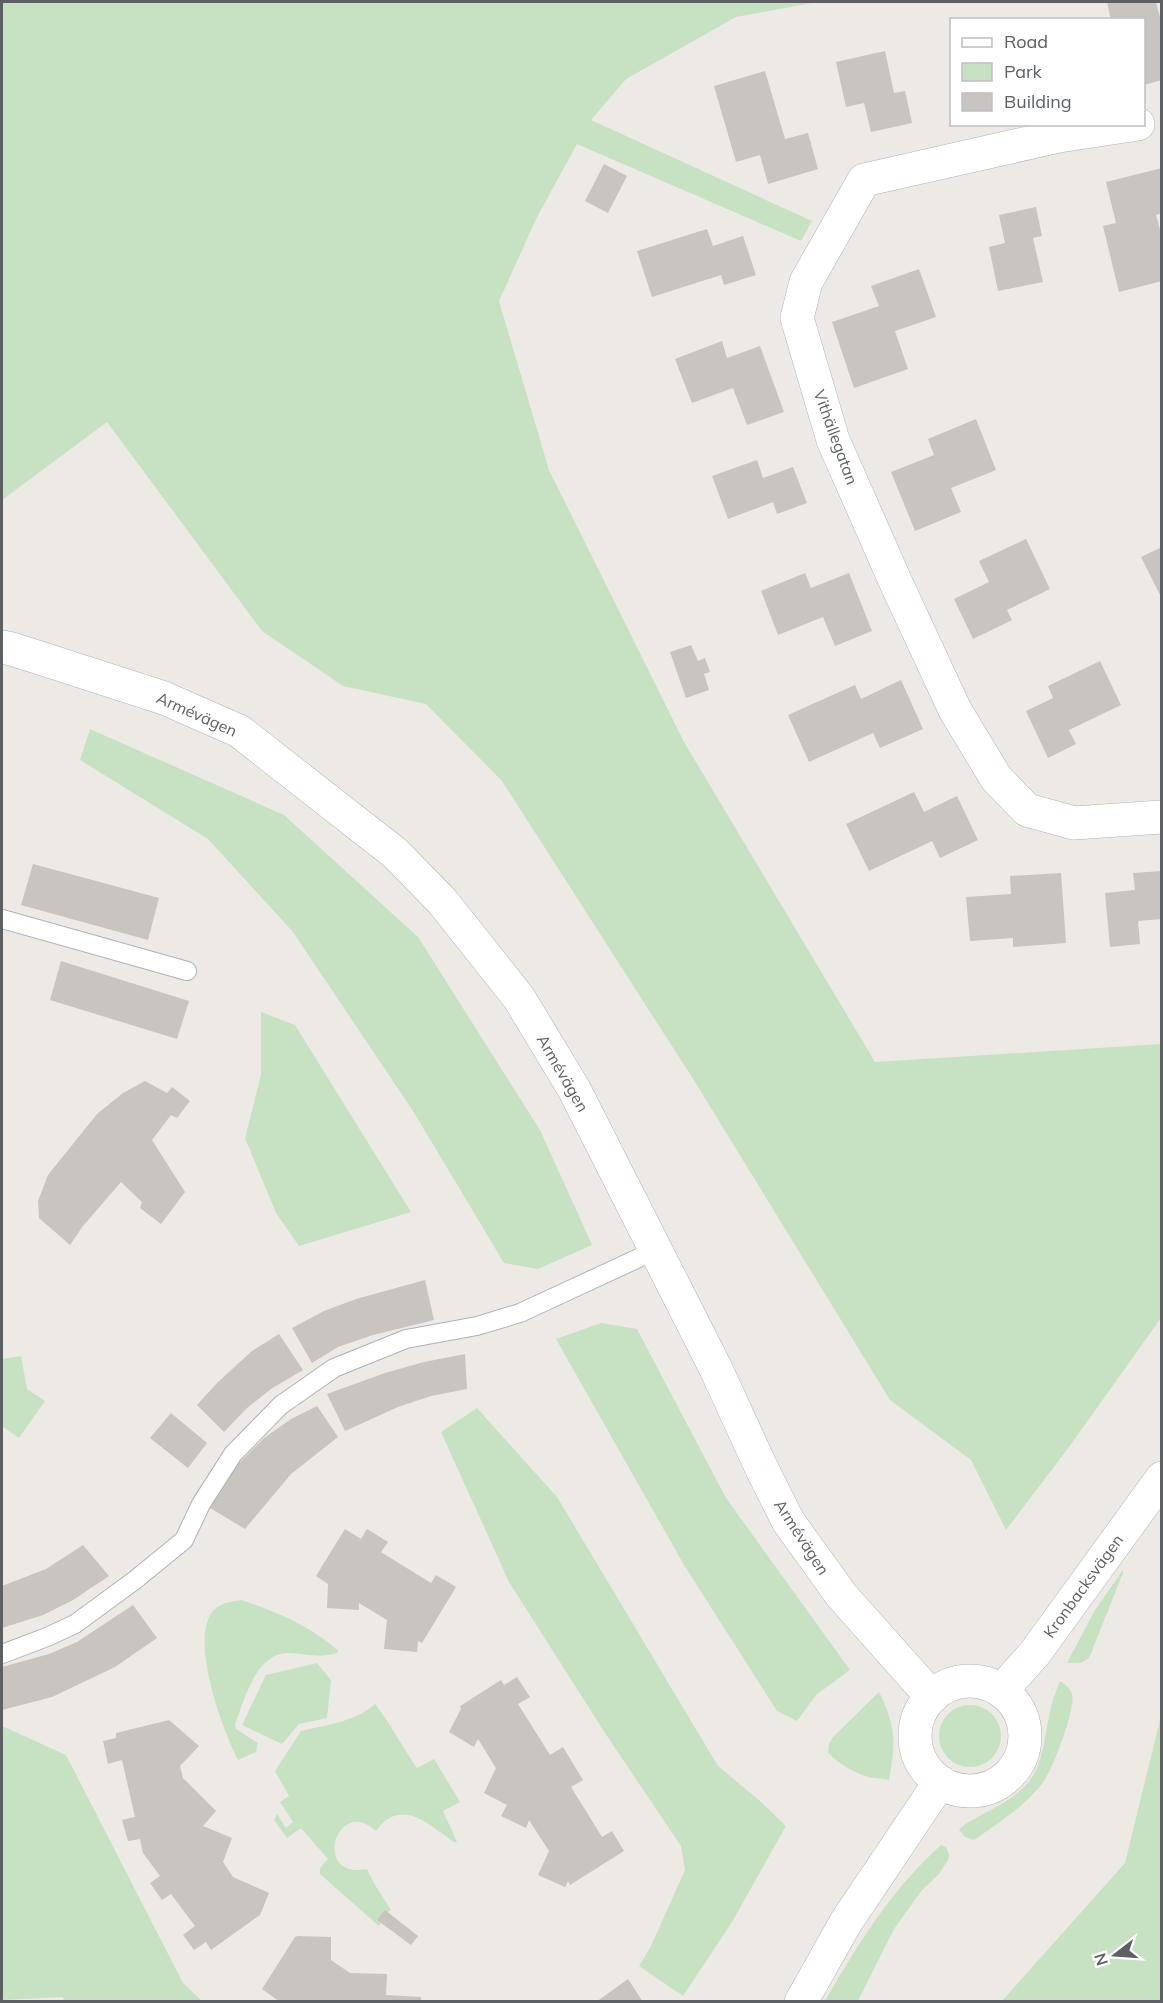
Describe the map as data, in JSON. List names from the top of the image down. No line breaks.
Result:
{"streets":{"street":["Vithällegatan","Armévägen","Kronbacksvägen"]},"crossings":[["Armévägen","Kronbacksvägen"]],"legend":["Road","Park","Building"],"north":"left"}
